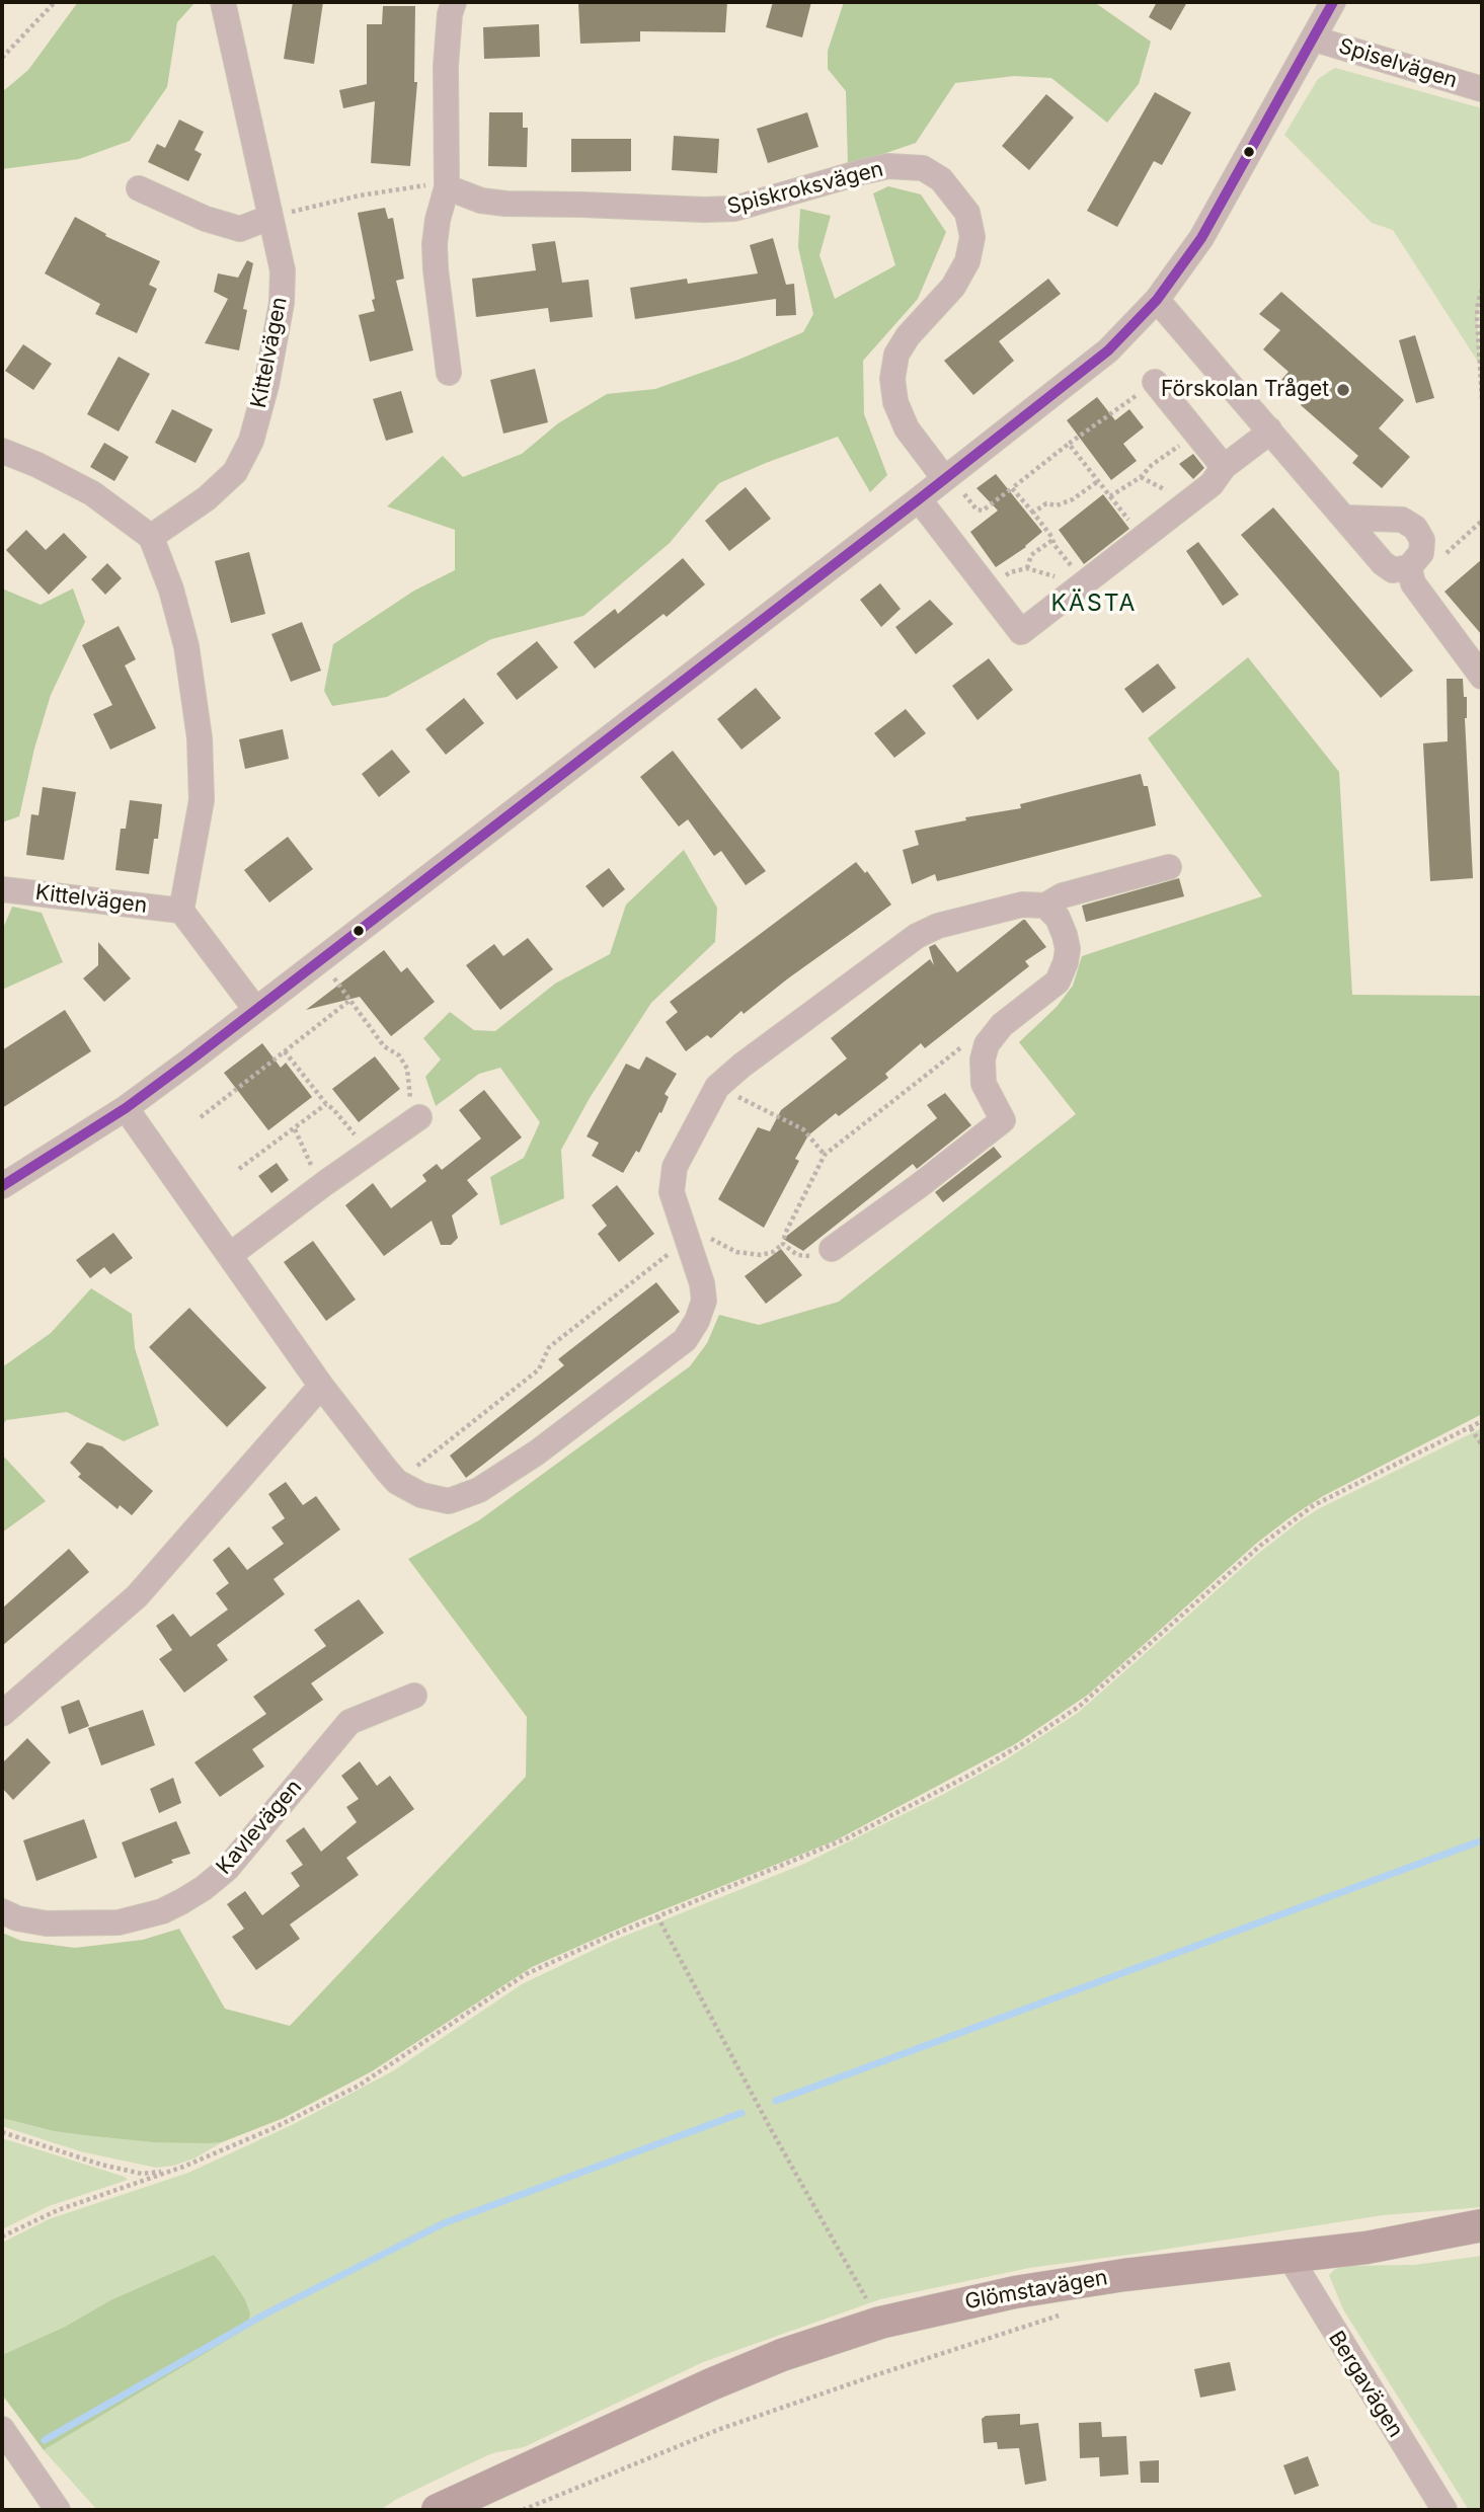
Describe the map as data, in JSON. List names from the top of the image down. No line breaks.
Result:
{"streets":{"main road":["Glömstavägen"],"street":["Spiselvägen","Spiskroksvägen","Kittelvägen","Kavlevägen","Bergavägen"]},"crossings":[["Glömstavägen","Bergavägen"]],"districts":["KÄSTA"],"places":["Förskolan Tråget"]}
